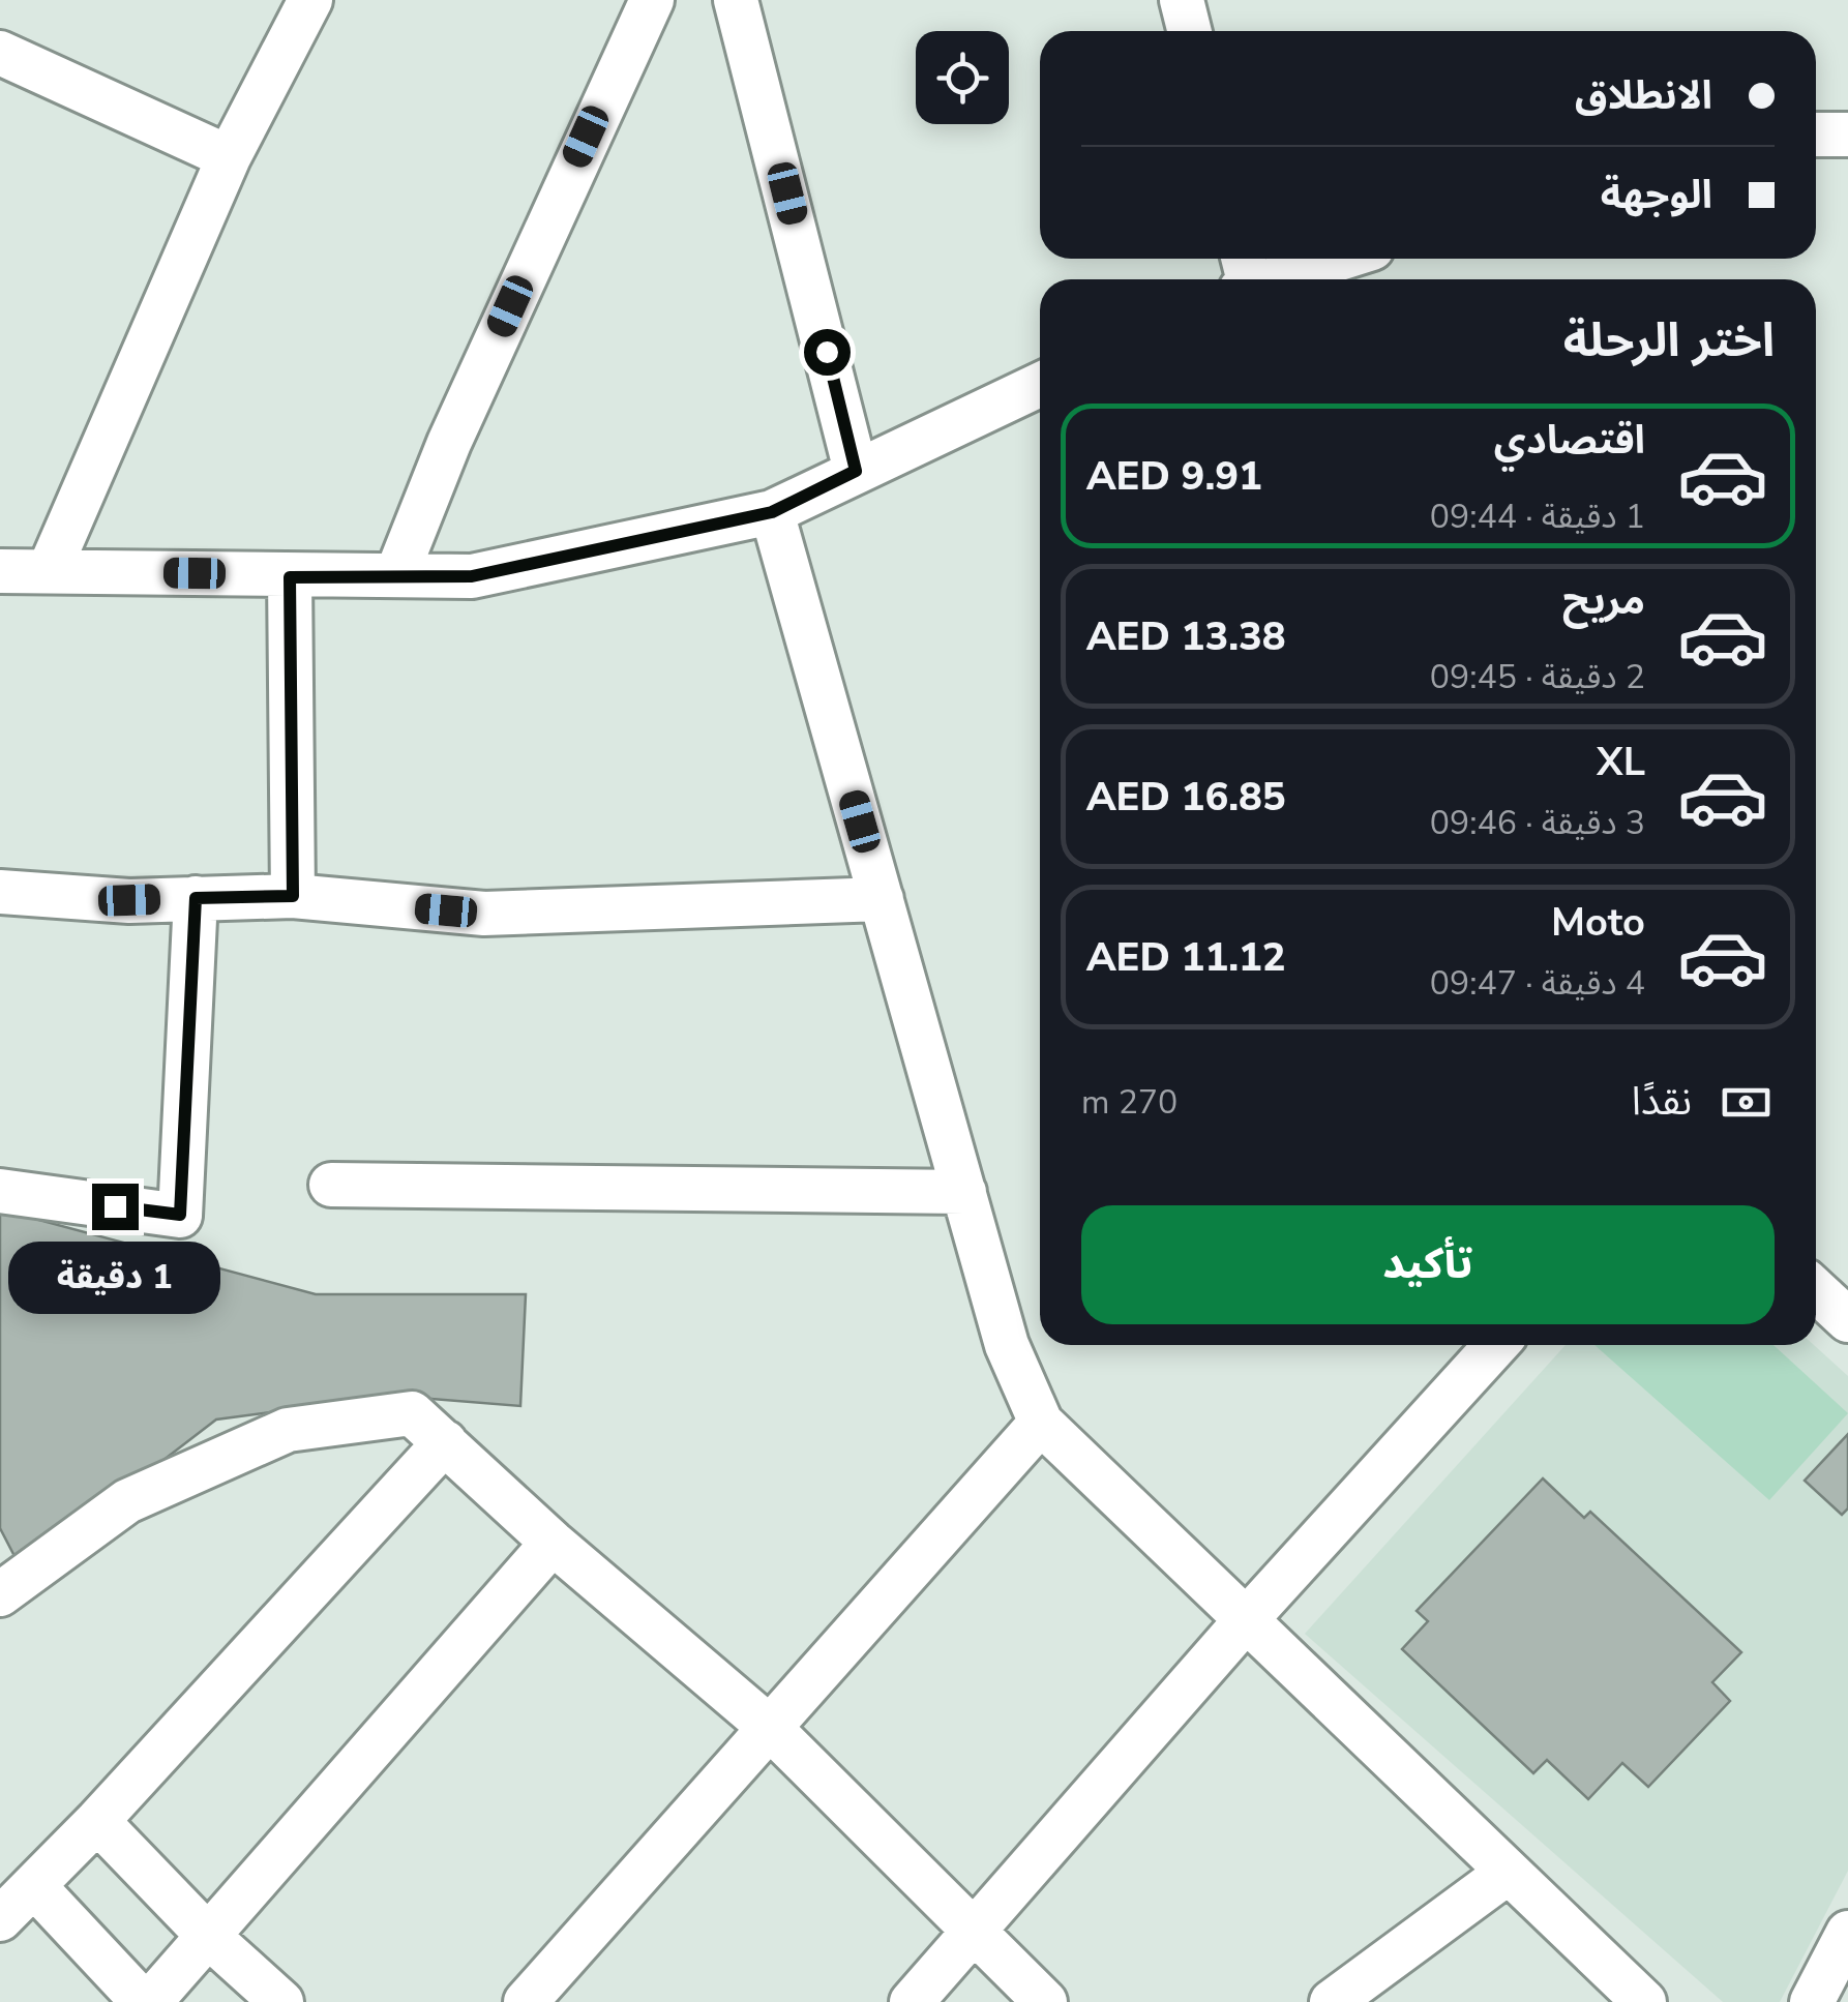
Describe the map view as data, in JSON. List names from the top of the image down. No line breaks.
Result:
{"page":{"banner":["الانطلاق","الوجهة"],"heading":"اختر الرحلة","list":[{"name":"اقتصادي","note":"1 دقيقة · 09:44","value":"AED 9.91"},{"name":"مريح","note":"2 دقيقة · 09:45","value":"AED 13.38"},{"name":"XL","note":"3 دقيقة · 09:46","value":"AED 16.85"},{"name":"Moto","note":"4 دقيقة · 09:47","value":"AED 11.12"}],"pay":["نقدًا","270 m"],"buttons":"تأكيد","bubble":"1 دقيقة"}}
